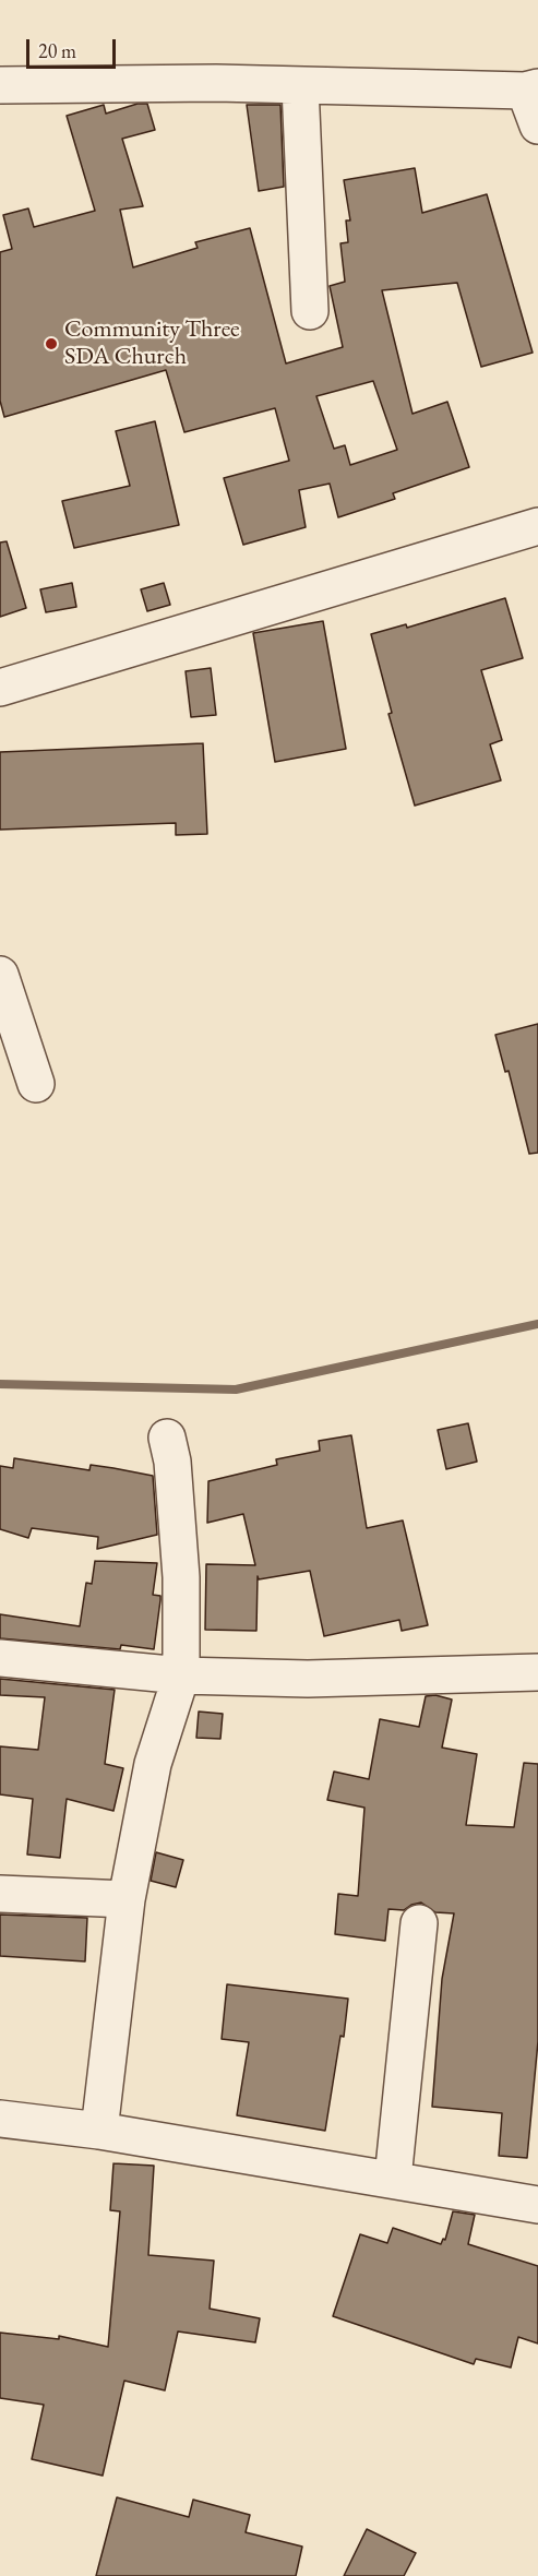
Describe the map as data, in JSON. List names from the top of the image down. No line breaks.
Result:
{"places":["Community Three SDA Church"],"scale_bar":"20 m"}
